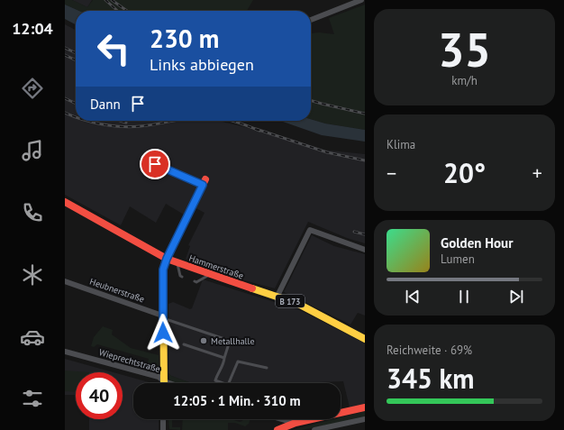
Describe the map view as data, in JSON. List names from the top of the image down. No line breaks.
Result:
{"streets":{"main road":["Hammerstraße","B 173"],"street":["Heubnerstraße","Wieprechtstraße"]},"places":["Metallhalle"],"page":{"tabs":"12:04","tile":[["35","km/h"],"Klima",["Reichweite · 69%","345 km"]],"turn":["230 m","Links abbiegen"],"then":"Dann","heat":["−","20°","+"],"song":["Golden Hour","Lumen"],"limit":"40","trip":"12:05 · 1 Min. · 310 m"}}
